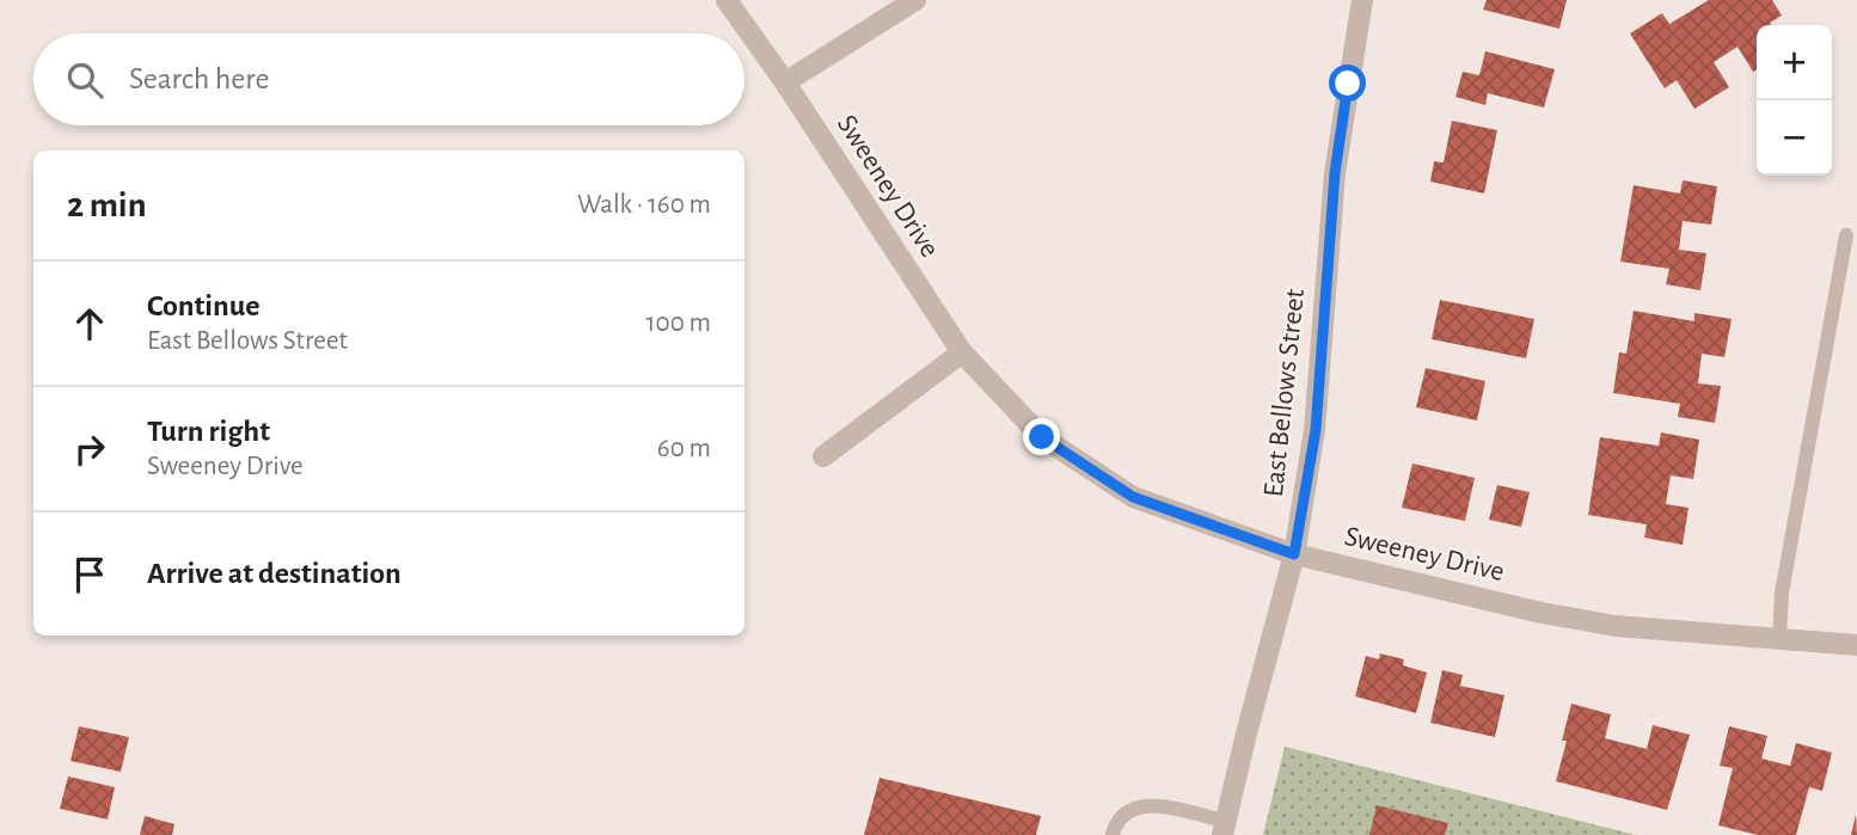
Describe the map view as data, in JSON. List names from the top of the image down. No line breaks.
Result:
{"streets":{"street":["Sweeney Drive","East Bellows Street"]},"crossings":[["Sweeney Drive","East Bellows Street"]],"page":{"map_buttons":["+","−"],"search":"Search here","heading":["2 min","Walk · 160 m"],"list":[["Continue","East Bellows Street","100 m"],["Turn right","Sweeney Drive","60 m"],"Arrive at destination"]}}
